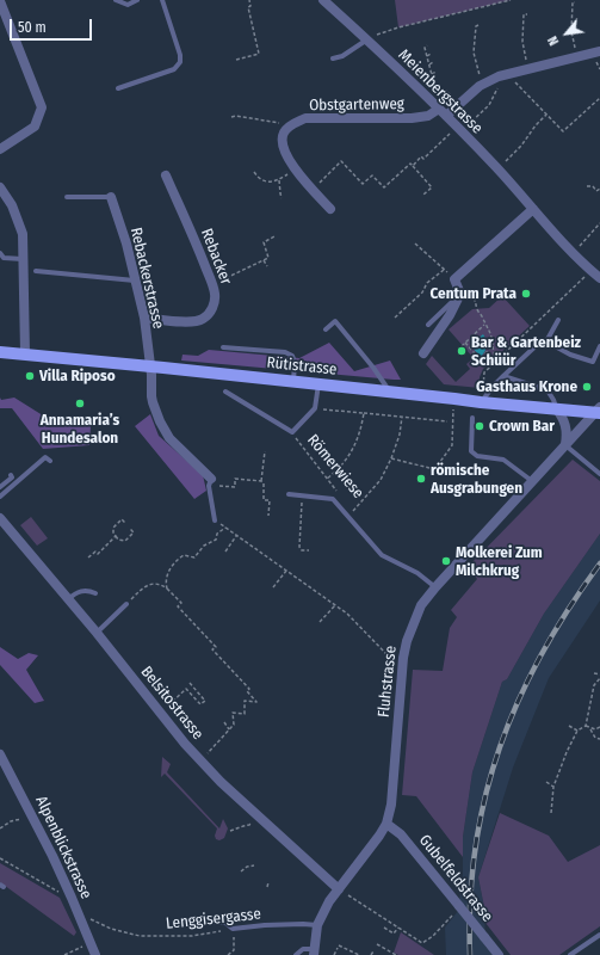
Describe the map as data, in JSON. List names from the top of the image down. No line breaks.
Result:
{"streets":{"main road":["Rütistrasse"],"street":["Meienbergstrasse","Obstgartenweg","Rebacker","Rebackerstrasse","Fluhstrasse","Belsitostrasse","Alpenblickstrasse","Gubelfeldstrasse"],"lane":["Römerwiese","Lenggisergasse"]},"crossings":[["Meienbergstrasse","Obstgartenweg"],["Rebacker","Rebackerstrasse"],["Rebackerstrasse","Rütistrasse"],["Rütistrasse","Römerwiese"],["Rütistrasse","Fluhstrasse"],["Fluhstrasse","Belsitostrasse"],["Fluhstrasse","Gubelfeldstrasse"],["Fluhstrasse","Lenggisergasse"]],"places":["Centum Prata","Bar & Gartenbeiz Schüür","Villa Riposo","Gasthaus Krone","Annamaria’s Hundesalon","Crown Bar","römische Ausgrabungen","Molkerei Zum Milchkrug"],"scale_bar":"50 m","north":"bottom left"}
